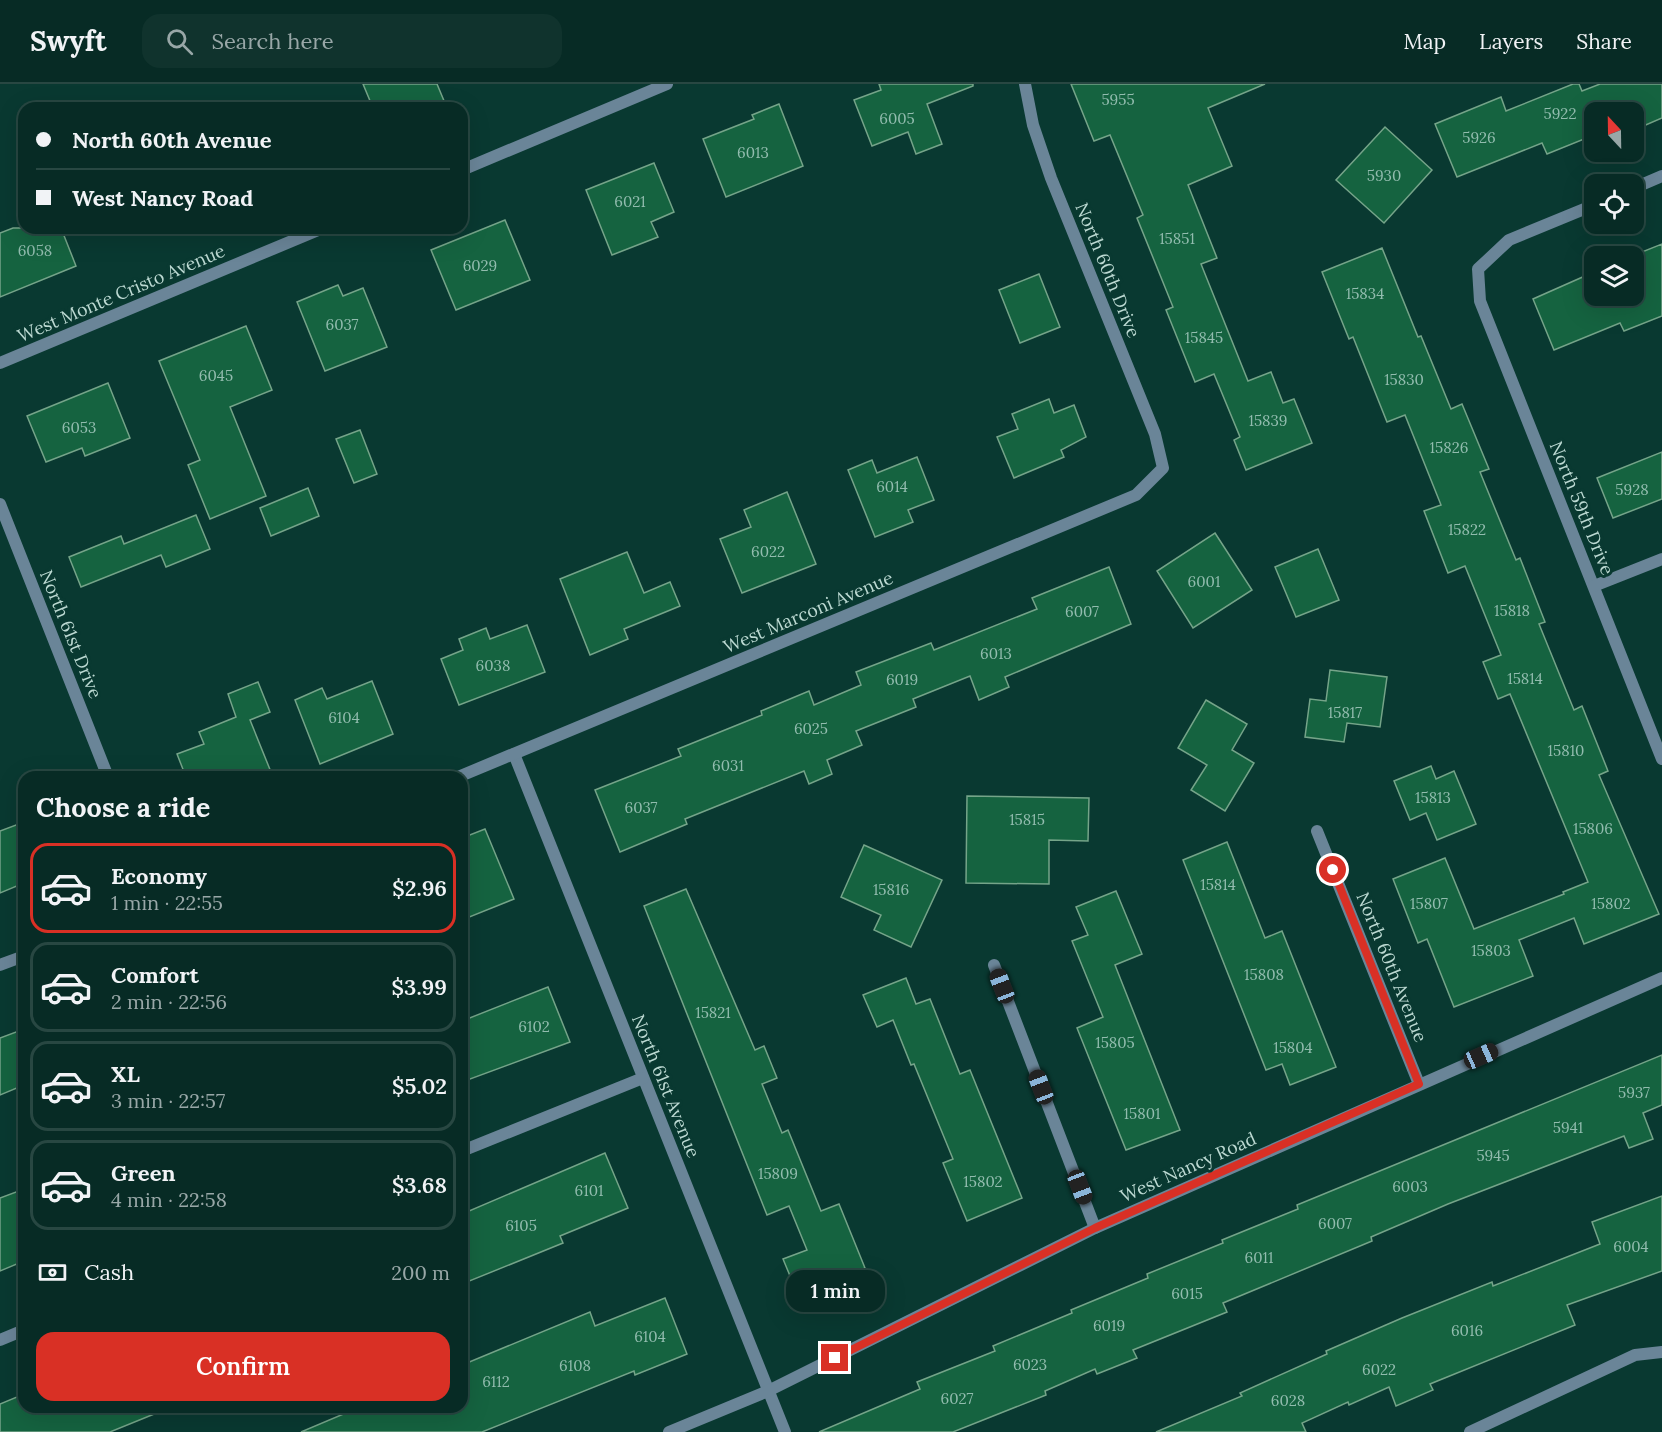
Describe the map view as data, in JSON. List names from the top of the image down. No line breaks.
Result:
{"streets":{"street":["North 60th Drive","West Monte Cristo Avenue","North 59th Drive","West Marconi Avenue","North 61st Drive","North 60th Avenue","North 61st Avenue","West Nancy Road"]},"crossings":[["North 60th Drive","West Marconi Avenue"],["West Marconi Avenue","North 61st Avenue"],["North 60th Avenue","West Nancy Road"],["North 61st Avenue","West Nancy Road"]],"house_numbers":["5955","5922","6005","5926","6013","5930","6021","15851","6058","6029","15834","6037","15845","6045","15830","15839","6053","15826","6014","5928","15822","6022","6001","15818","6007","6013","6038","15814","6019","15817","6104","6025","15810","6031","15813","6037","15815","15806","15814","15816","15807","15802","15803","15808","15821","6102","15805","15804","5937","15801","5941","5945","15809","15802","6003","6101","6007","6105","6004","6011","6015","6019","6016","6104","6023","6108","6022","6112","6027","6028"],"north":"top","page":{"header":"Swyft","search":"Search here","nav":["Map","Layers","Share"],"banner":["North 60th Avenue","West Nancy Road"],"heading":"Choose a ride","list":[{"name":"Economy","note":"1 min · 22:55","value":"$2.96"},{"name":"Comfort","note":"2 min · 22:56","value":"$3.99"},{"name":"XL","note":"3 min · 22:57","value":"$5.02"},{"name":"Green","note":"4 min · 22:58","value":"$3.68"}],"pay":["Cash","200 m"],"bubble":"1 min","buttons":"Confirm"}}
